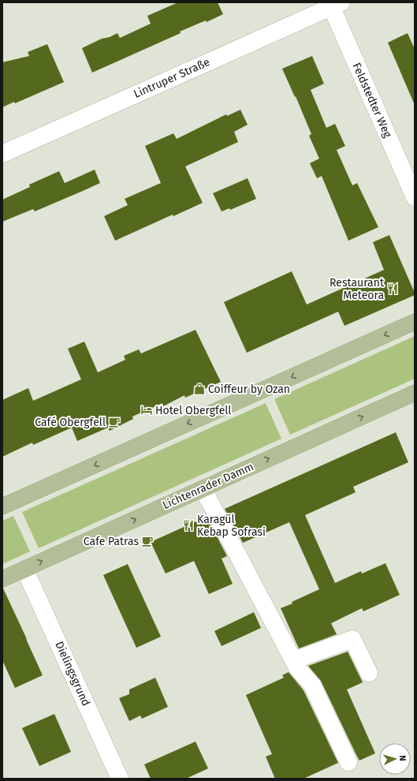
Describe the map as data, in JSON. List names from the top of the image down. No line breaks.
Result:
{"streets":{"main road":["Lichtenrader Damm"],"street":["Lintruper Straße","Feldstedter Weg","Dielingsgrund"]},"crossings":[["Lintruper Straße","Feldstedter Weg"],["Lichtenrader Damm","Dielingsgrund"]],"places":{"restaurant":["Restaurant Meteora","Karagül Kebap Sofrasi"],"shop":["Coiffeur by Ozan"],"hotel":["Hotel Obergfell"],"cafe":["Café Obergfell","Cafe Patras"]},"north":"right"}
